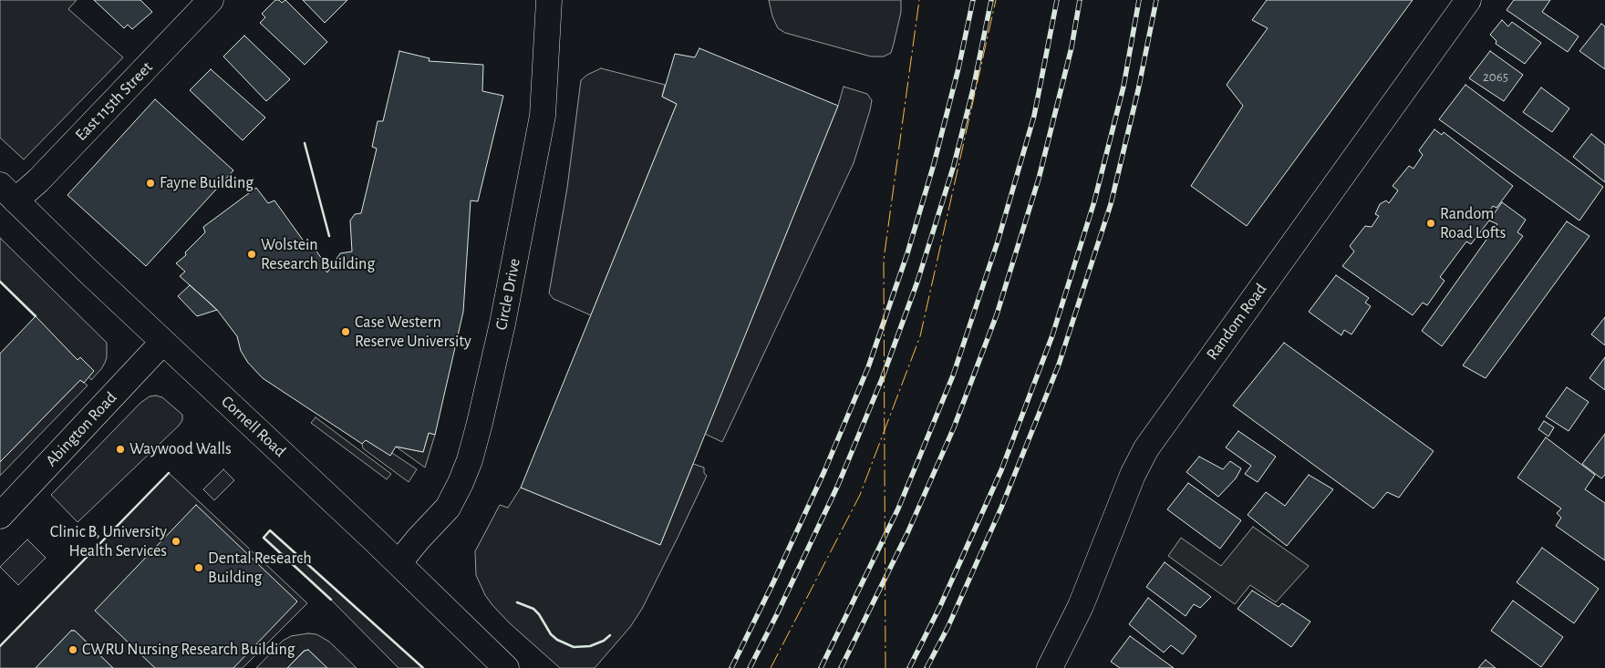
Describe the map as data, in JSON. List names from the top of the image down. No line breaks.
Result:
{"streets":{"street":["East 115th Street","Circle Drive","Random Road","Cornell Road","Abington Road"]},"crossings":[["East 115th Street","Cornell Road"],["Circle Drive","Cornell Road"],["Cornell Road","Abington Road"]],"places":["Fayne Building","Random Road Lofts","Wolstein Research Building","Case Western Reserve University","Waywood Walls","Clinic B, University Health Services","Dental Research Building","CWRU Nursing Research Building"],"house_numbers":["2065"]}
